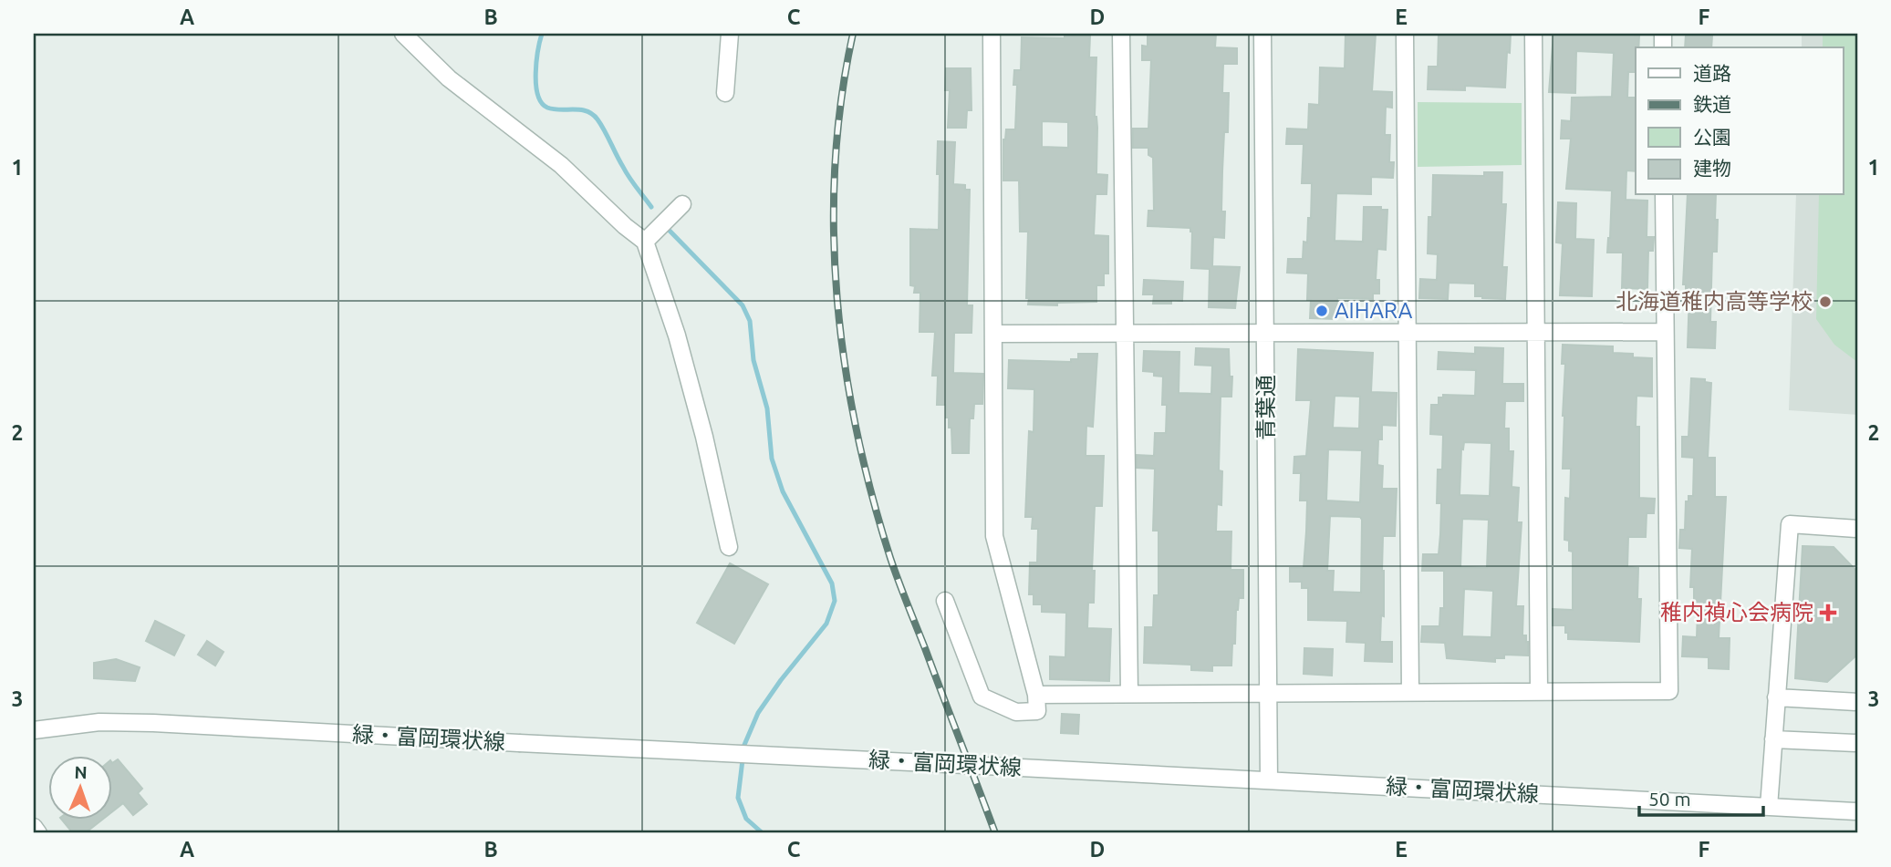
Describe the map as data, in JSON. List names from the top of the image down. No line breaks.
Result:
{"streets":{"street":["青葉通","緑・富岡環状線"]},"crossings":[["青葉通","緑・富岡環状線"]],"places":{"other":["北海道稚内高等学校","AIHARA"],"health":["稚内禎心会病院"]},"legend":["道路","鉄道","公園","建物"],"scale_bar":"50 m","north":"top","grid":{"columns":["A","B","C","D","E","F"],"rows":["1","2","3"]}}
